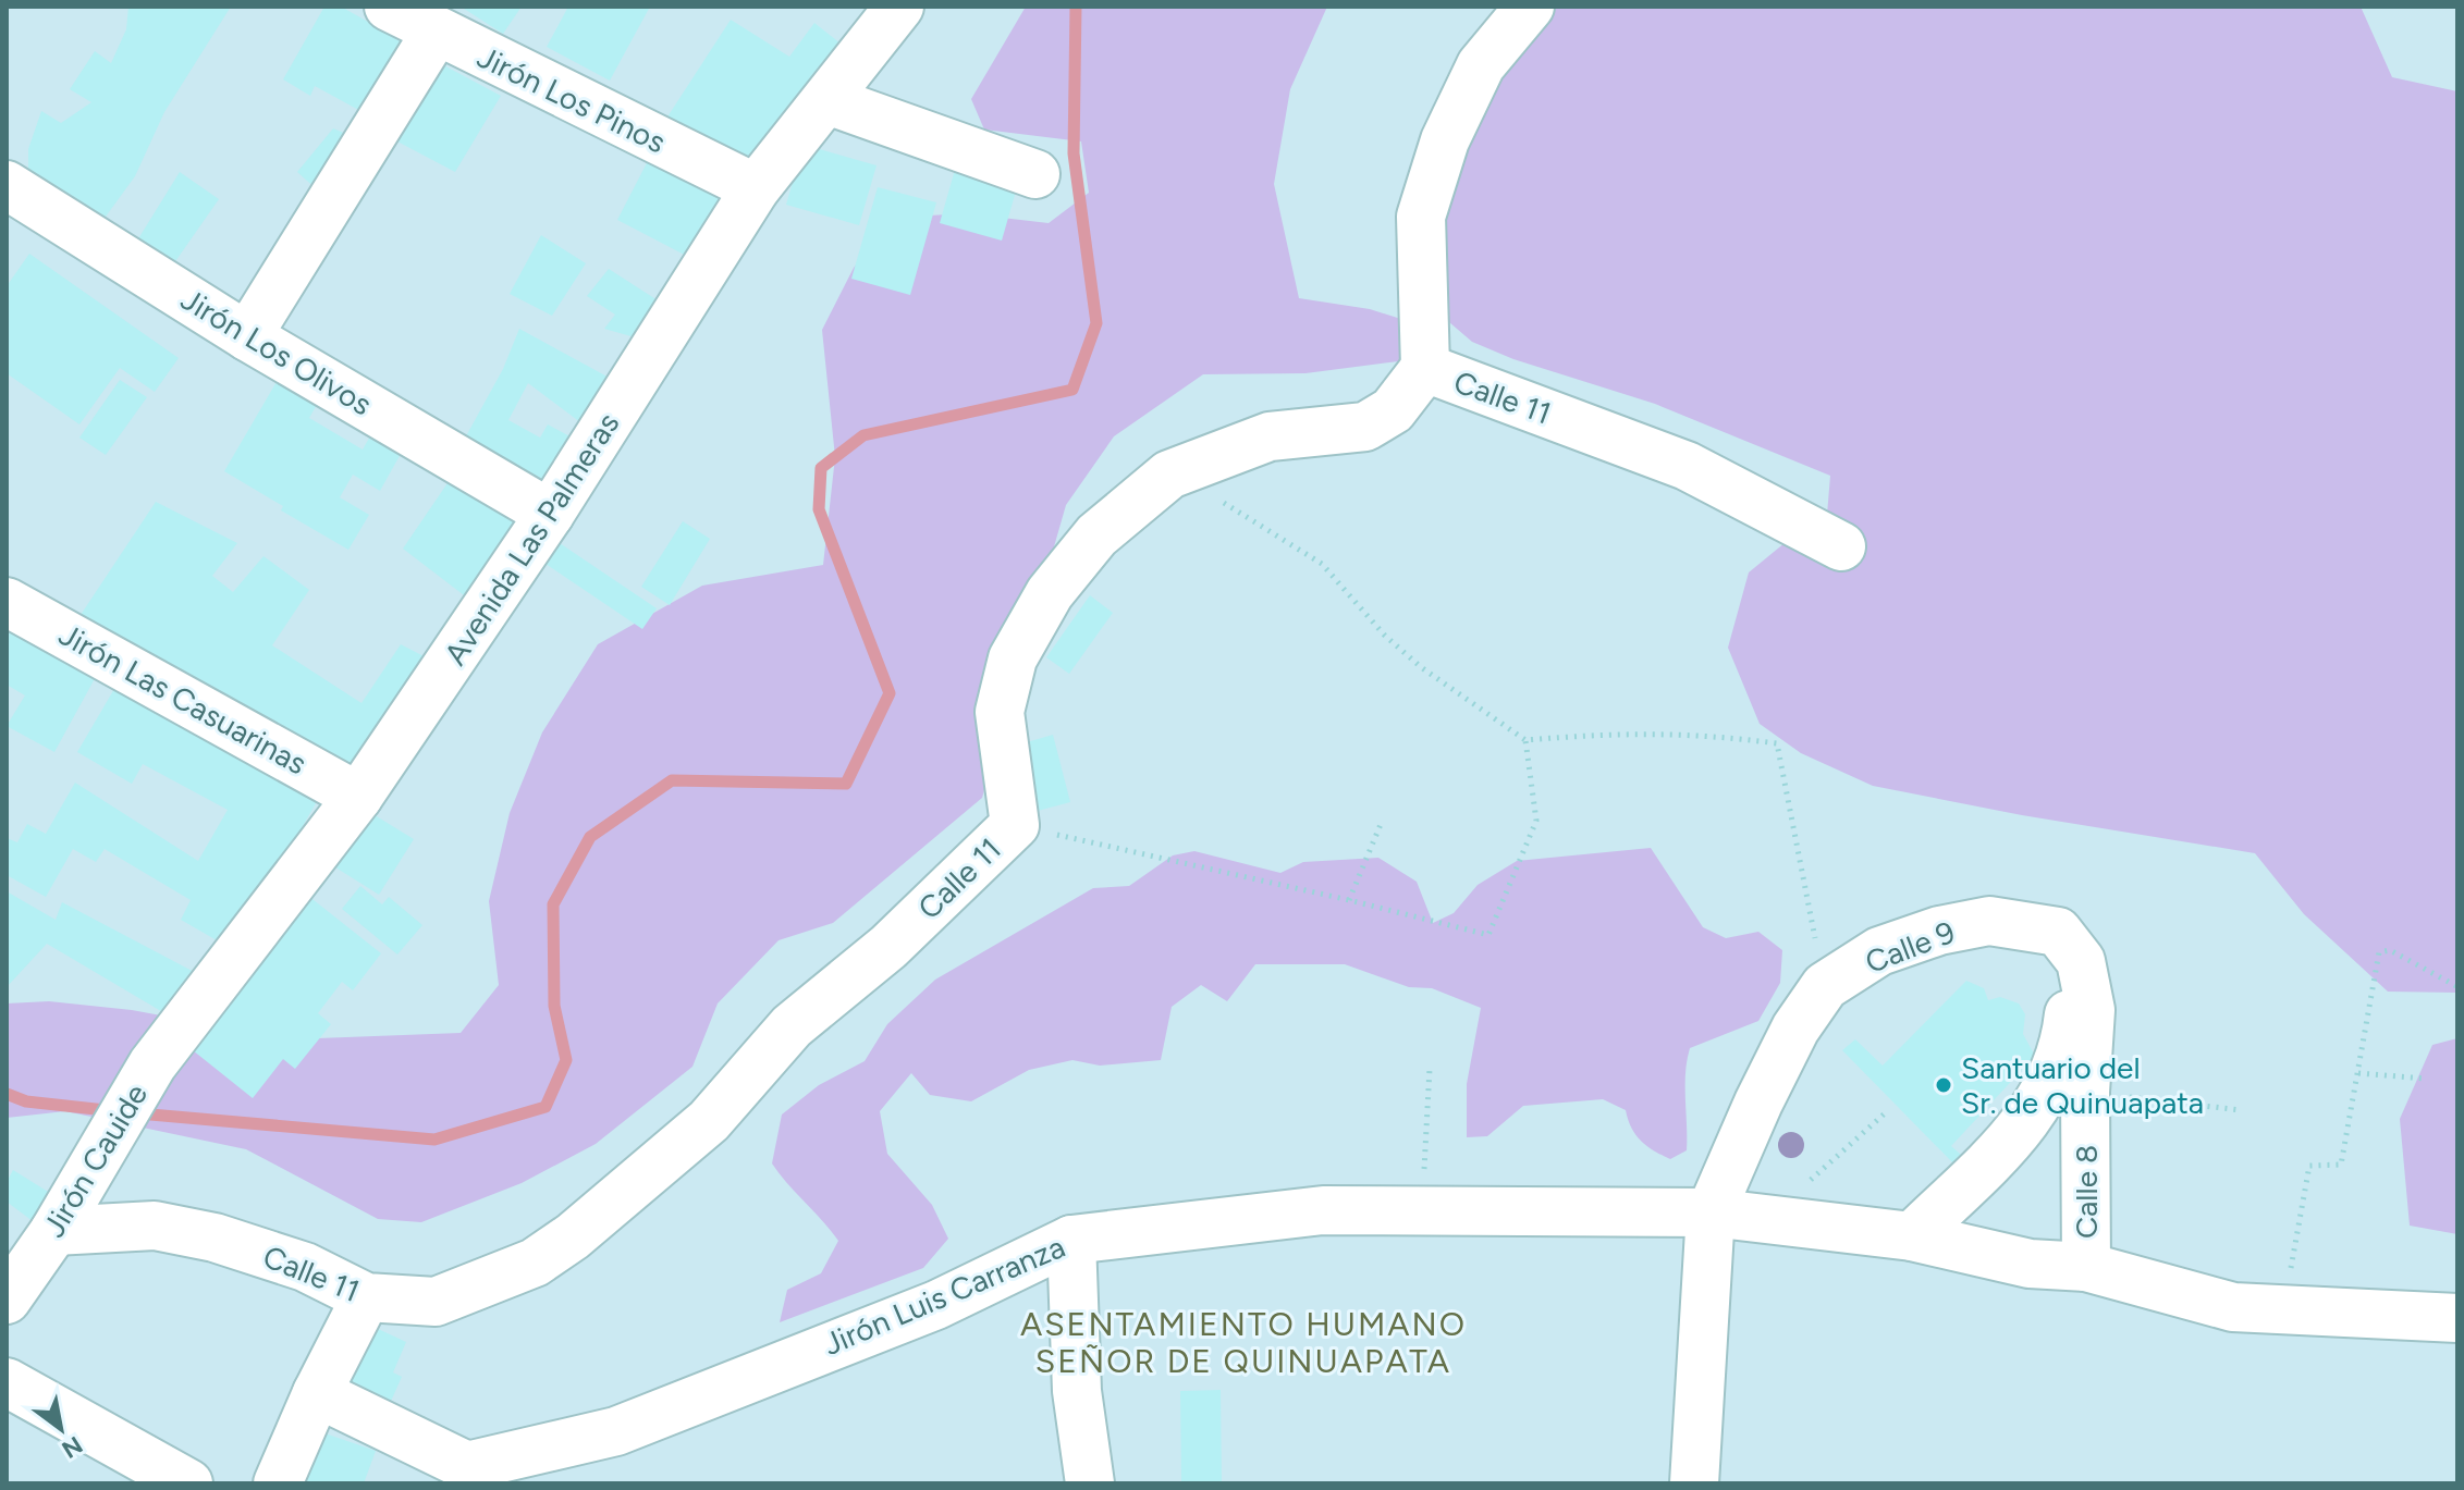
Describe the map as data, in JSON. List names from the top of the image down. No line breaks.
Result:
{"streets":{"street":["Jirón Los Pinos","Jirón Los Olivos","Calle 11","Avenida Las Palmeras","Jirón Las Casuarinas","Calle 9","Jirón Cauide","Calle 8","Jirón Luis Carranza"]},"crossings":[["Jirón Los Pinos","Avenida Las Palmeras"],["Jirón Los Olivos","Avenida Las Palmeras"],["Calle 11","Jirón Cauide"],["Avenida Las Palmeras","Jirón Las Casuarinas"],["Avenida Las Palmeras","Jirón Cauide"],["Calle 9","Calle 8"],["Calle 9","Jirón Luis Carranza"],["Calle 8","Jirón Luis Carranza"]],"districts":["ASENTAMIENTO HUMANO SEÑOR DE QUINUAPATA"],"places":["Santuario del Sr. de Quinuapata"],"north":"bottom right"}
